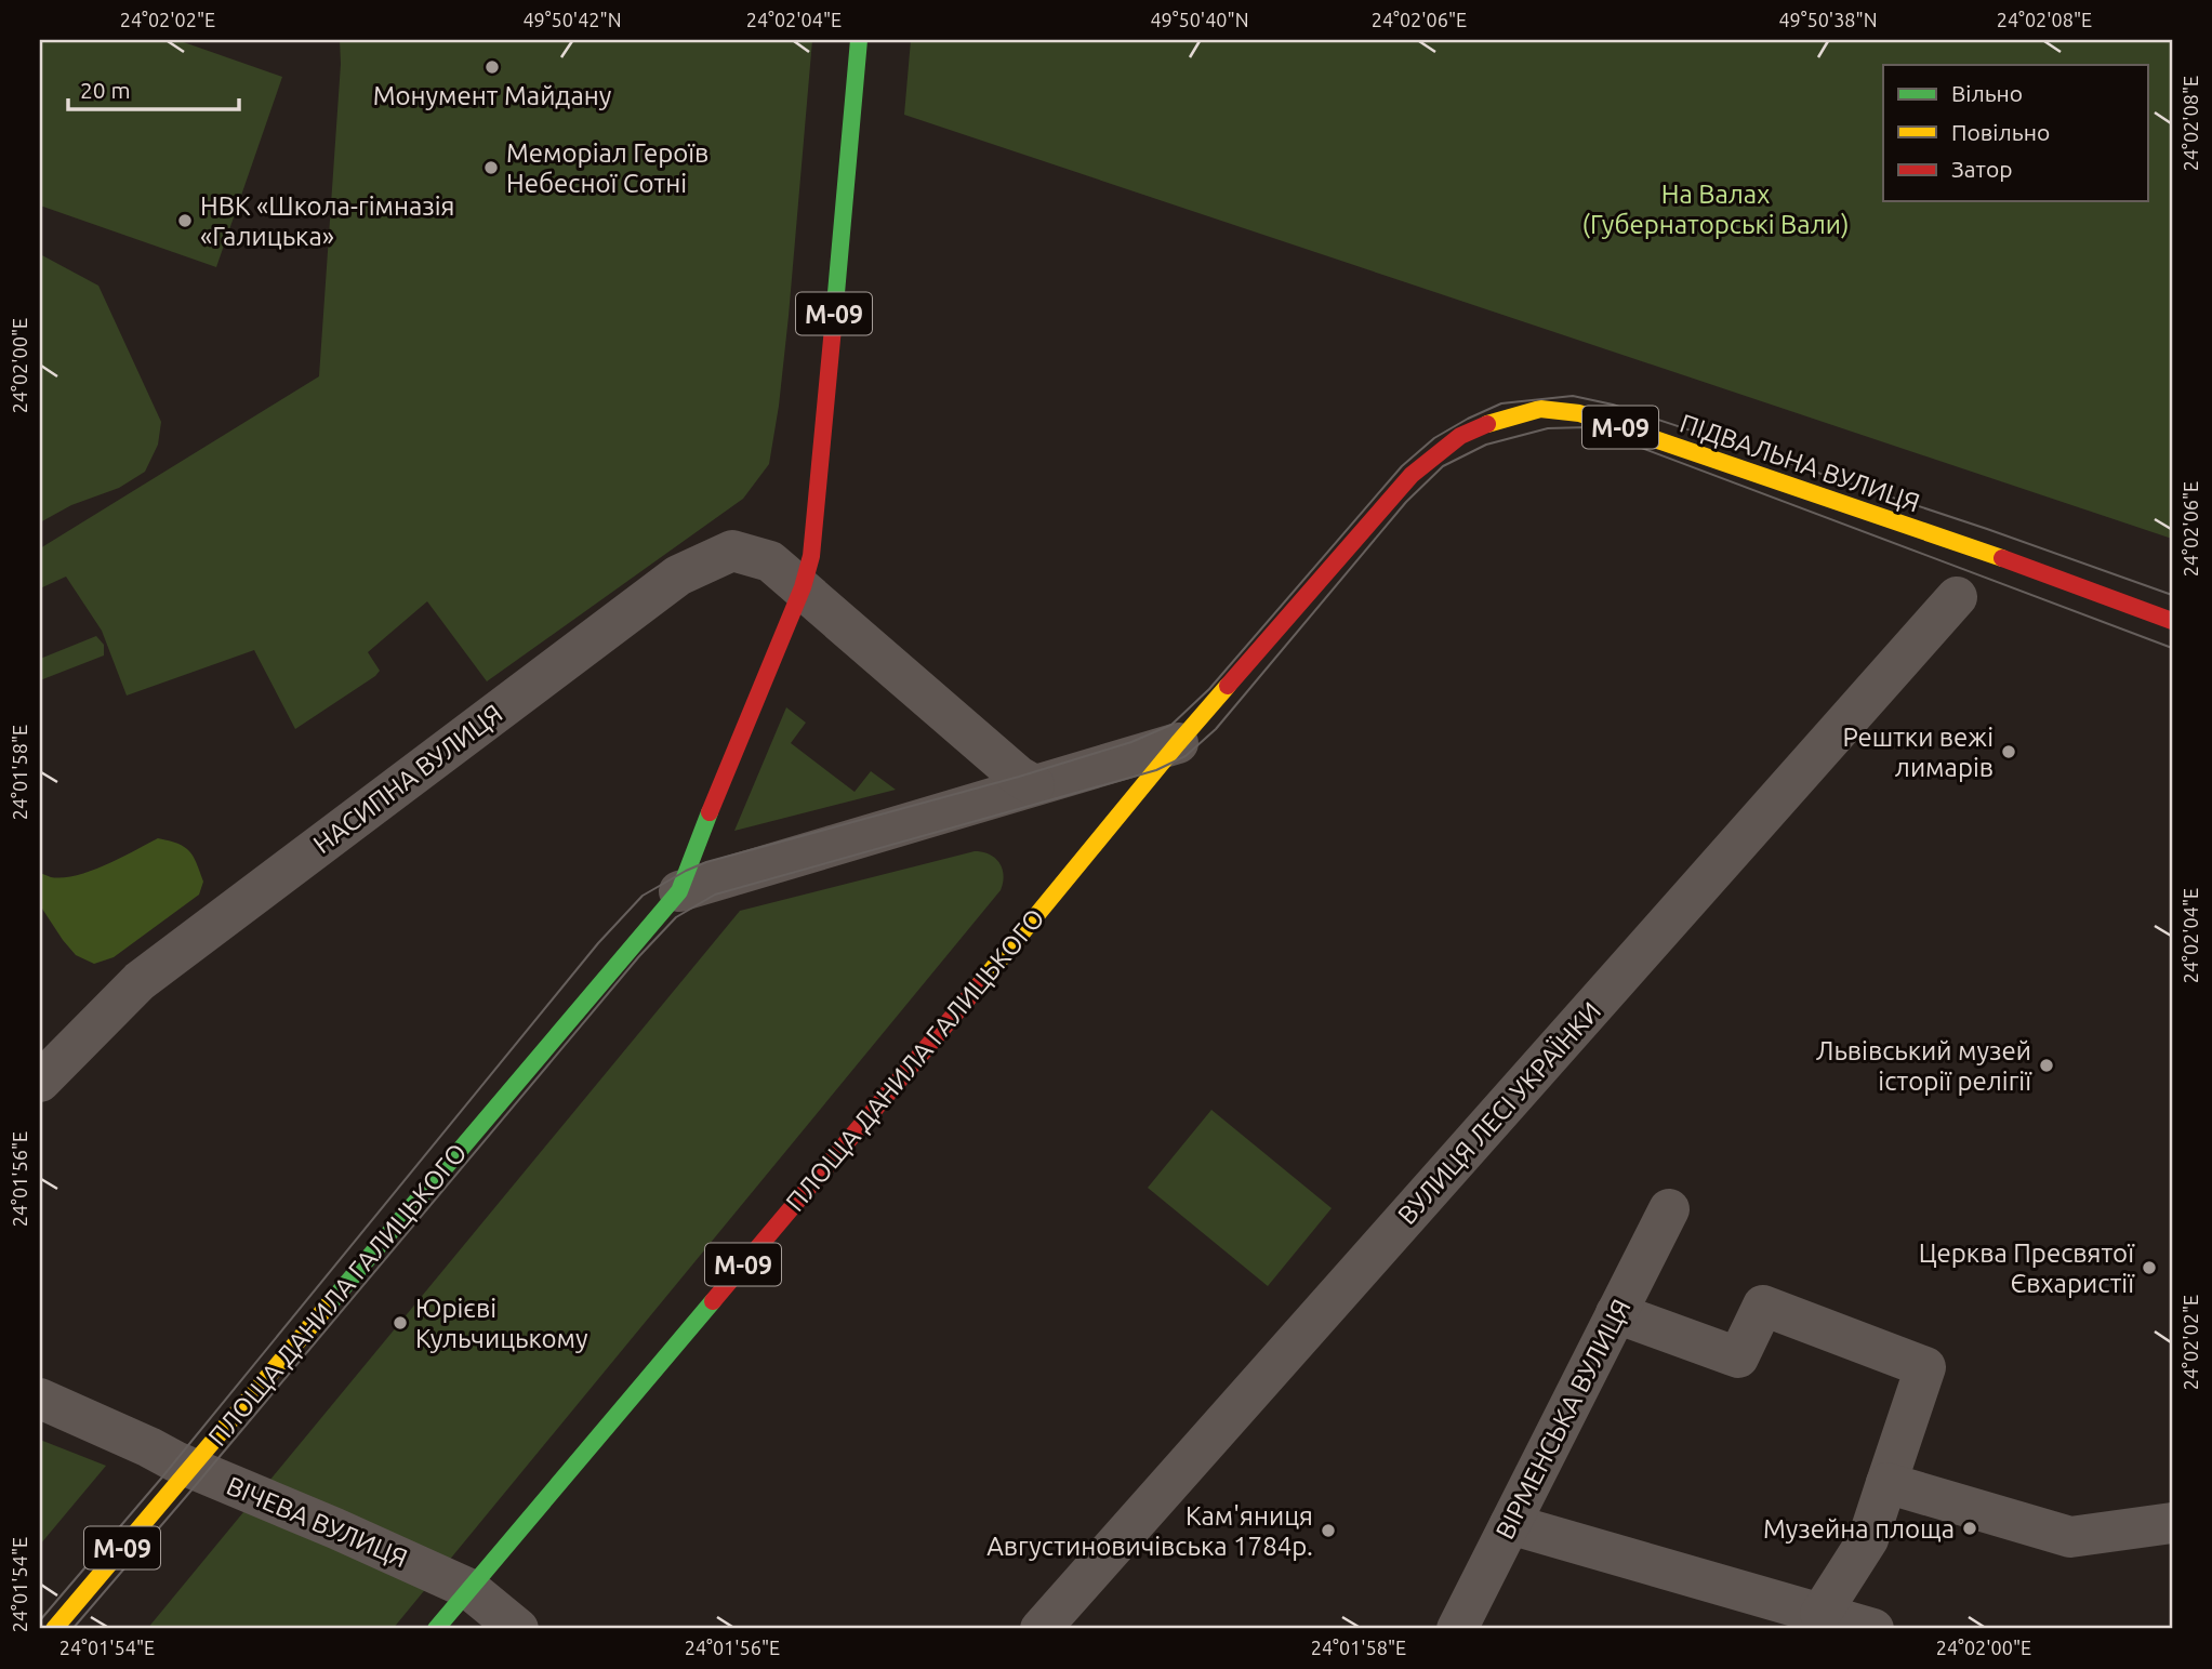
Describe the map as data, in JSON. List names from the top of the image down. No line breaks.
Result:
{"streets":{"main road":["М-09","ПІДВАЛЬНА ВУЛИЦЯ","ПЛОЩА ДАНИЛА ГАЛИЦЬКОГО"],"street":["НАСИПНА ВУЛИЦЯ","ВУЛИЦЯ ЛЕСІ УКРАЇНКИ","ВІРМЕНСЬКА ВУЛИЦЯ","ВІЧЕВА ВУЛИЦЯ"]},"crossings":[["М-09","НАСИПНА ВУЛИЦЯ"],["М-09","ПЛОЩА ДАНИЛА ГАЛИЦЬКОГО"],["ПІДВАЛЬНА ВУЛИЦЯ","ПЛОЩА ДАНИЛА ГАЛИЦЬКОГО"],["НАСИПНА ВУЛИЦЯ","ПЛОЩА ДАНИЛА ГАЛИЦЬКОГО"],["ПЛОЩА ДАНИЛА ГАЛИЦЬКОГО","ВІЧЕВА ВУЛИЦЯ"]],"parks":["На Валах (Губернаторські Вали)"],"places":["Монумент Майдану","Меморіал Героїв Небесної Сотні","НВК «Школа-гімназія «Галицька»","Рештки вежі лимарів","Львівський музей історії релігії","Церква Пресвятої Євхаристії","Юрієві Кульчицькому","Музейна площа","Кам'яниця Августиновичівська 1784р."],"legend":["Вільно","Повільно","Затор"],"scale_bar":"20 m","coordinates":["24°02'02\"E","49°50'42\"N","24°02'04\"E","49°50'40\"N","24°02'06\"E","49°50'38\"N","24°02'08\"E","24°02'00\"E","24°01'58\"E","24°01'56\"E","24°01'54\"E"]}
